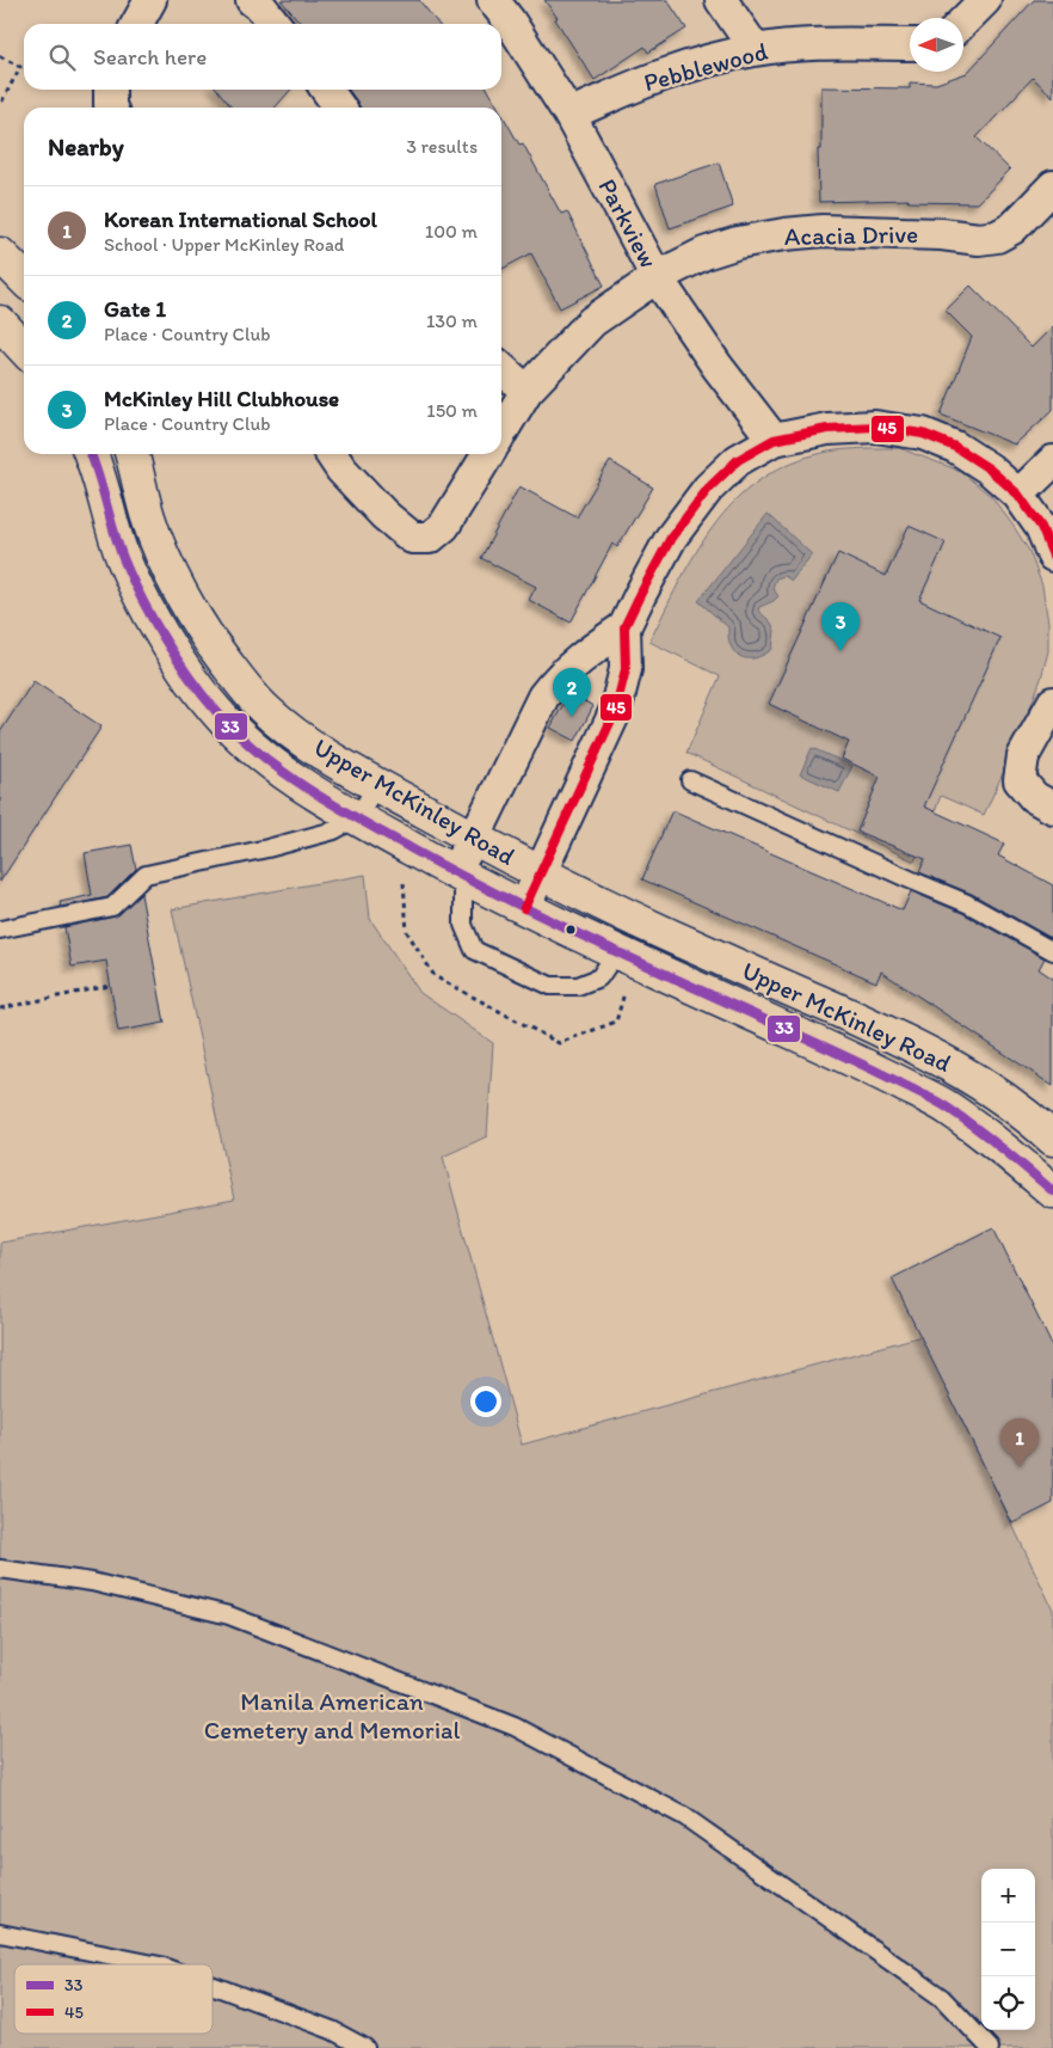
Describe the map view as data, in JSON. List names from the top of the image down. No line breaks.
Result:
{"streets":{"main road":["Upper McKinley Road"],"street":["Pebblewood","Parkview","Acacia Drive"]},"crossings":[["Pebblewood","Parkview"],["Parkview","Acacia Drive"]],"parks":["Manila American Cemetery and Memorial"],"lines":["transit line 45","transit line 33"],"legend":["33","45"],"north":"left","page":{"search":"Search here","heading":["Nearby","3 results"],"list":[{"mark":"1","name":"Korean International School","note":"School · Upper McKinley Road","value":"100 m"},{"mark":"2","name":"Gate 1","note":"Place · Country Club","value":"130 m"},{"mark":"3","name":"McKinley Hill Clubhouse","note":"Place · Country Club","value":"150 m"}],"pins":["3","2","1"],"map_buttons":["+","−"]}}
